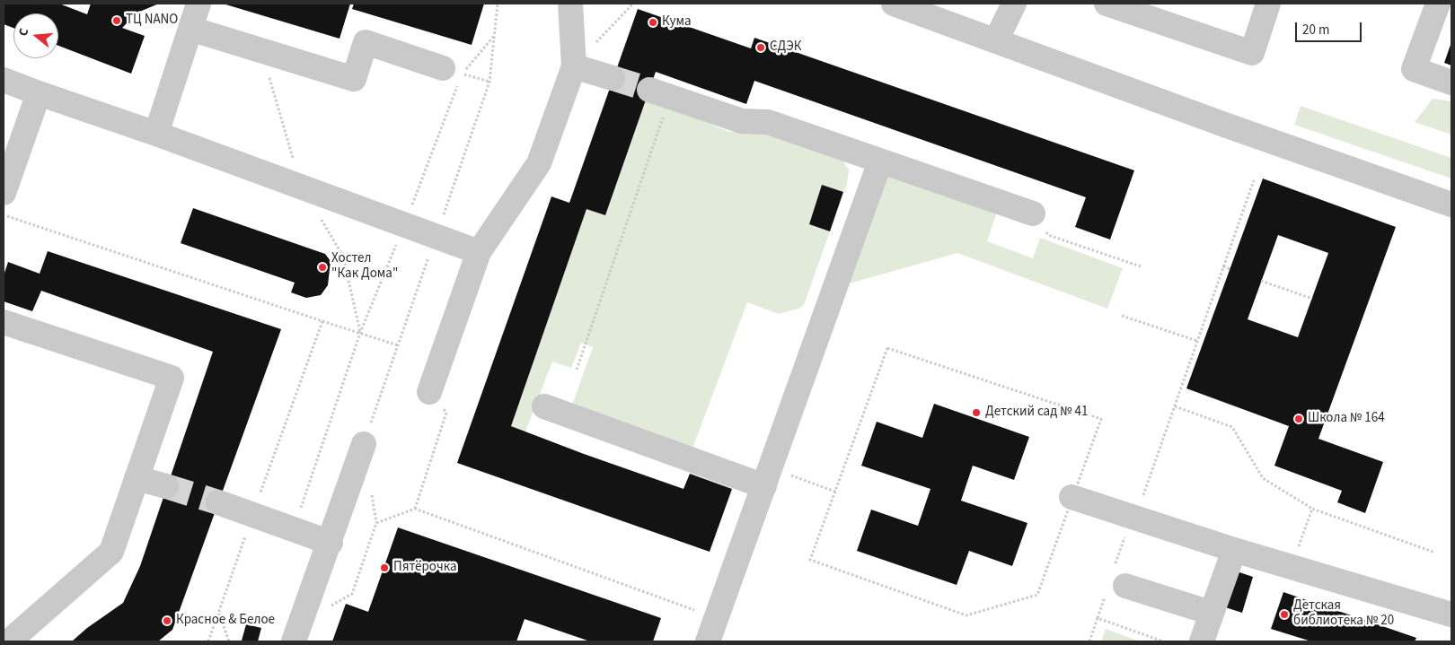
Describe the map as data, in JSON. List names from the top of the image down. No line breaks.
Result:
{"places":["ТЦ NANO","Кума","СДЭК","Хостел \"Как Дома\"","Детский сад № 41","Школа № 164","Пятёрочка","Детская библиотека № 20","Красное & Белое"],"scale_bar":"20 m","north":"left"}
